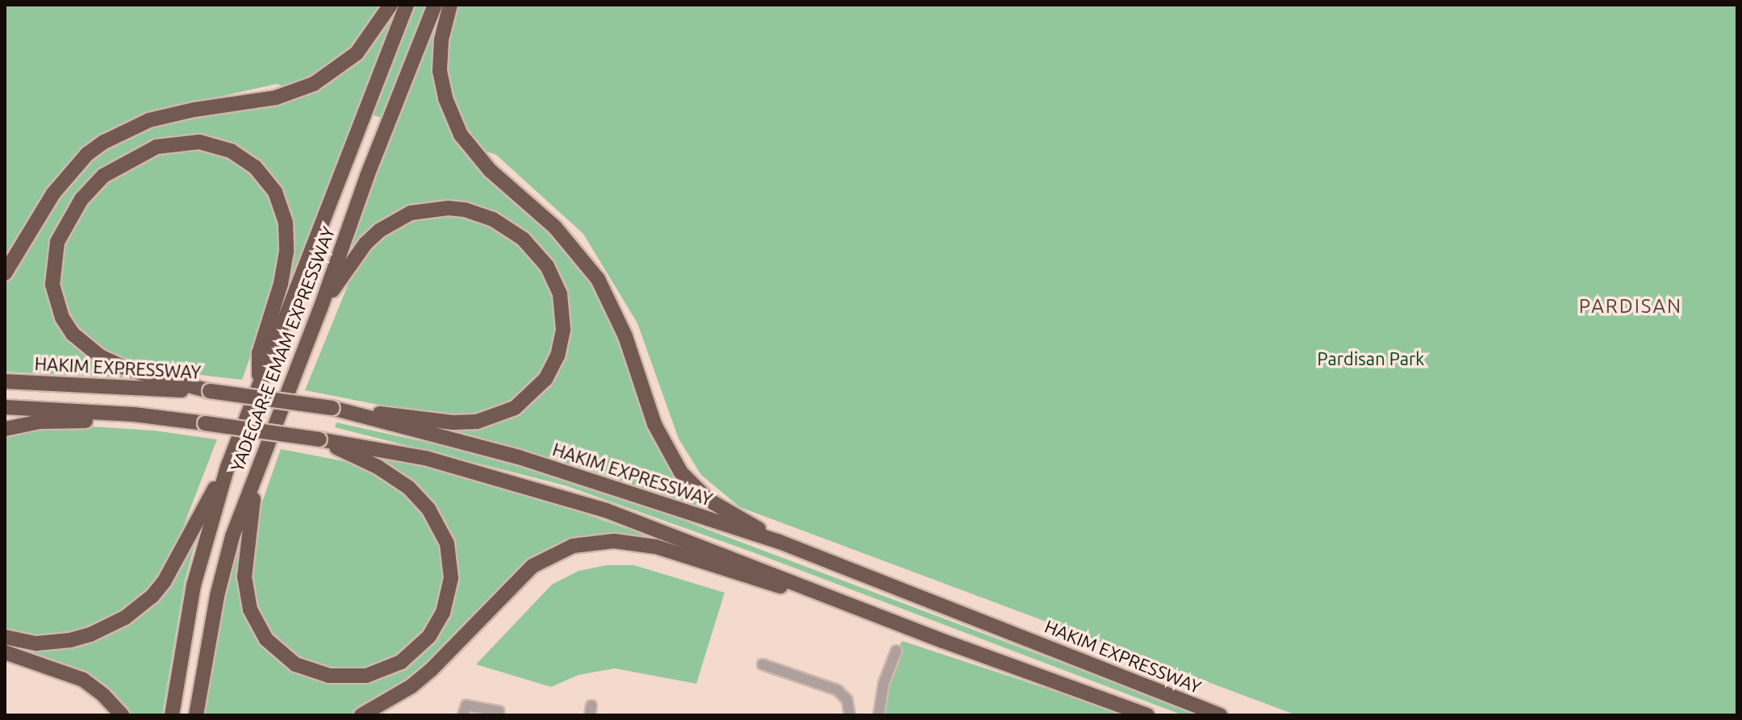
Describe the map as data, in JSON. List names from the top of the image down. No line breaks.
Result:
{"streets":{"highway":["YADEGAR-E EMAM EXPRESSWAY","HAKIM EXPRESSWAY"]},"districts":["PARDISAN"],"parks":["Pardisan Park"]}
